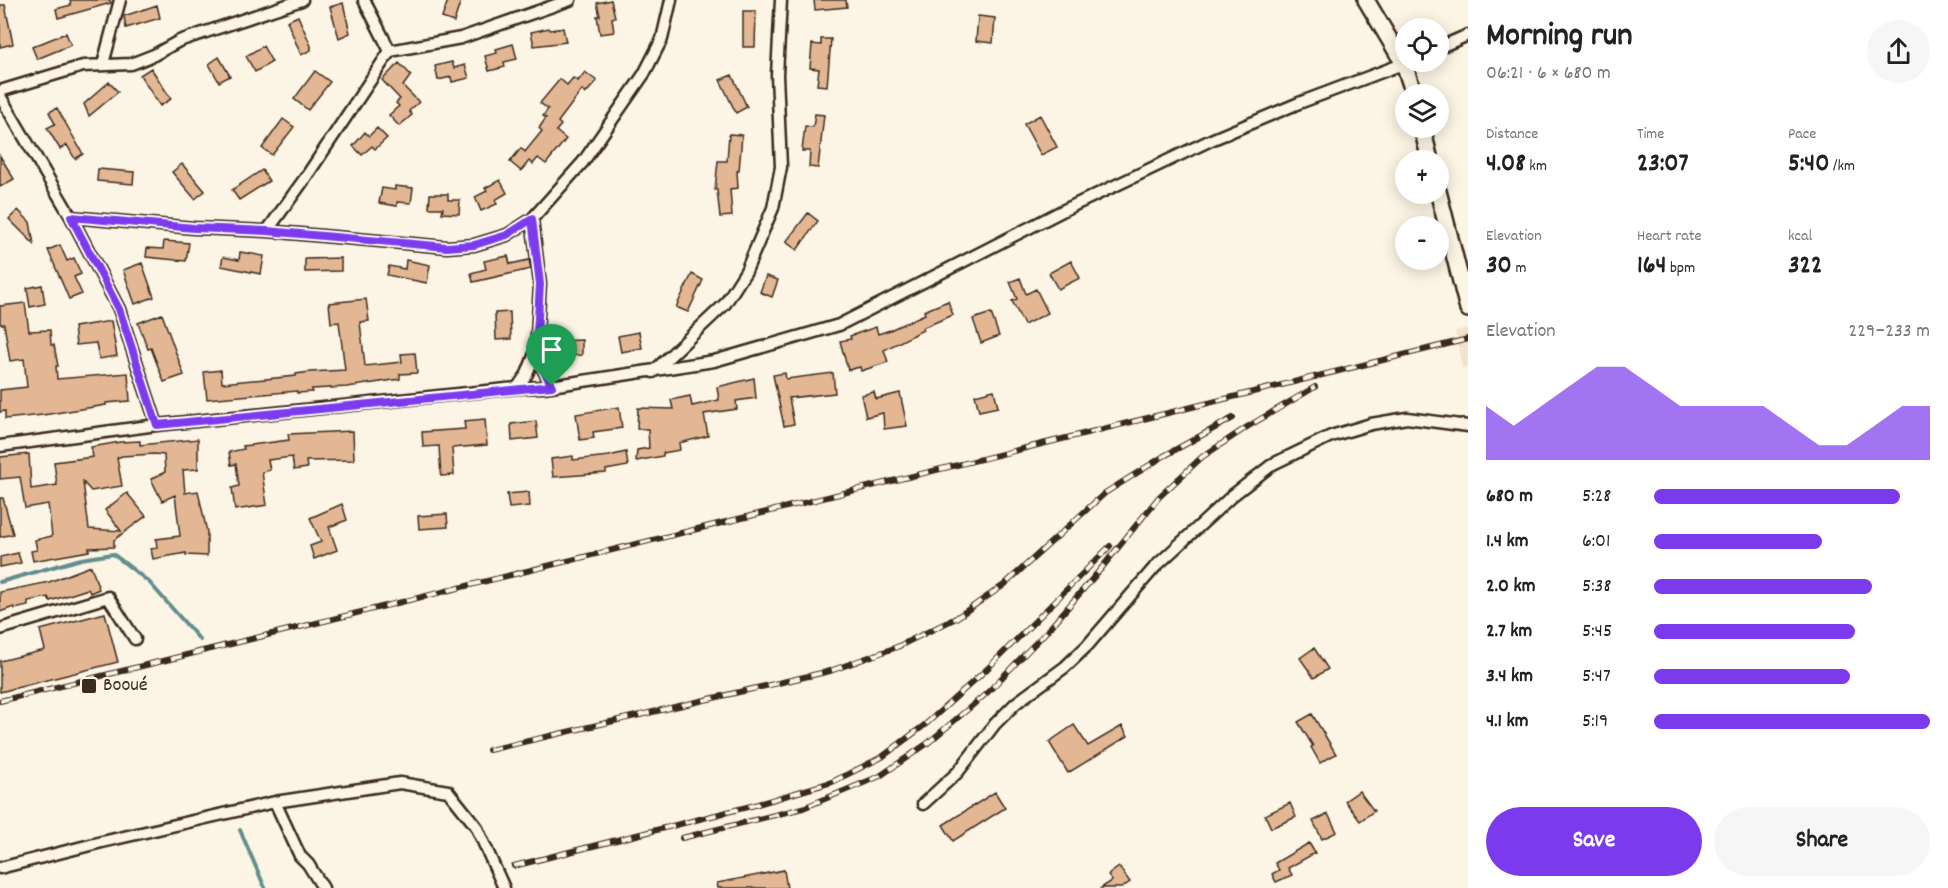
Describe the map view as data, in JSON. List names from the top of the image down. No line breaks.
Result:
{"places":{"transit":["Booué"]},"page":{"heading":["Morning run","06:21 · 6 × 680 m"],"map_buttons":["+","−"],"stats":[["Distance","4.08 km"],["Time","23:07"],["Pace","5:40 /km"],["Elevation","30 m"],["Heart rate","164 bpm"],["kcal","322"]],"chart":["Elevation","229–233 m"],"list":[{"name":"680 m","note":"5:28"},{"name":"1.4 km","note":"6:01"},{"name":"2.0 km","note":"5:38"},{"name":"2.7 km","note":"5:45"},{"name":"3.4 km","note":"5:47"},{"name":"4.1 km","note":"5:19"}],"buttons":["Save","Share"]}}
